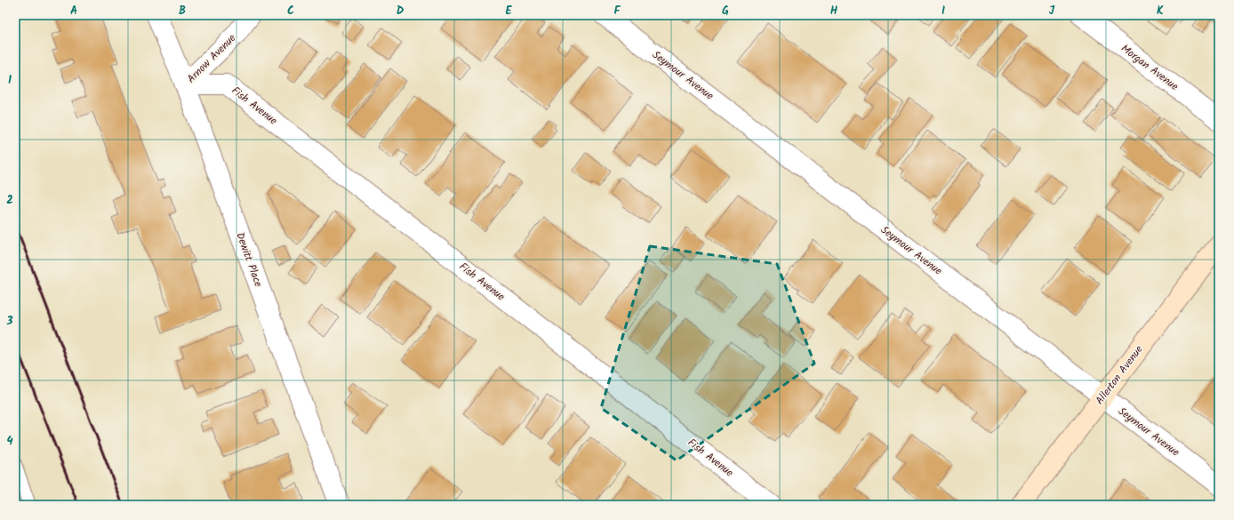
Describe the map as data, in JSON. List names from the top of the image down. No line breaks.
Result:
{"streets":{"main road":["Allerton Avenue"],"street":["Arnow Avenue","Morgan Avenue","Seymour Avenue","Fish Avenue","Dewitt Place"]},"crossings":[["Arnow Avenue","Fish Avenue"],["Arnow Avenue","Dewitt Place"],["Seymour Avenue","Allerton Avenue"],["Fish Avenue","Dewitt Place"]],"grid":{"columns":["A","B","C","D","E","F","G","H","I","J","K"],"rows":["1","2","3","4"]}}
